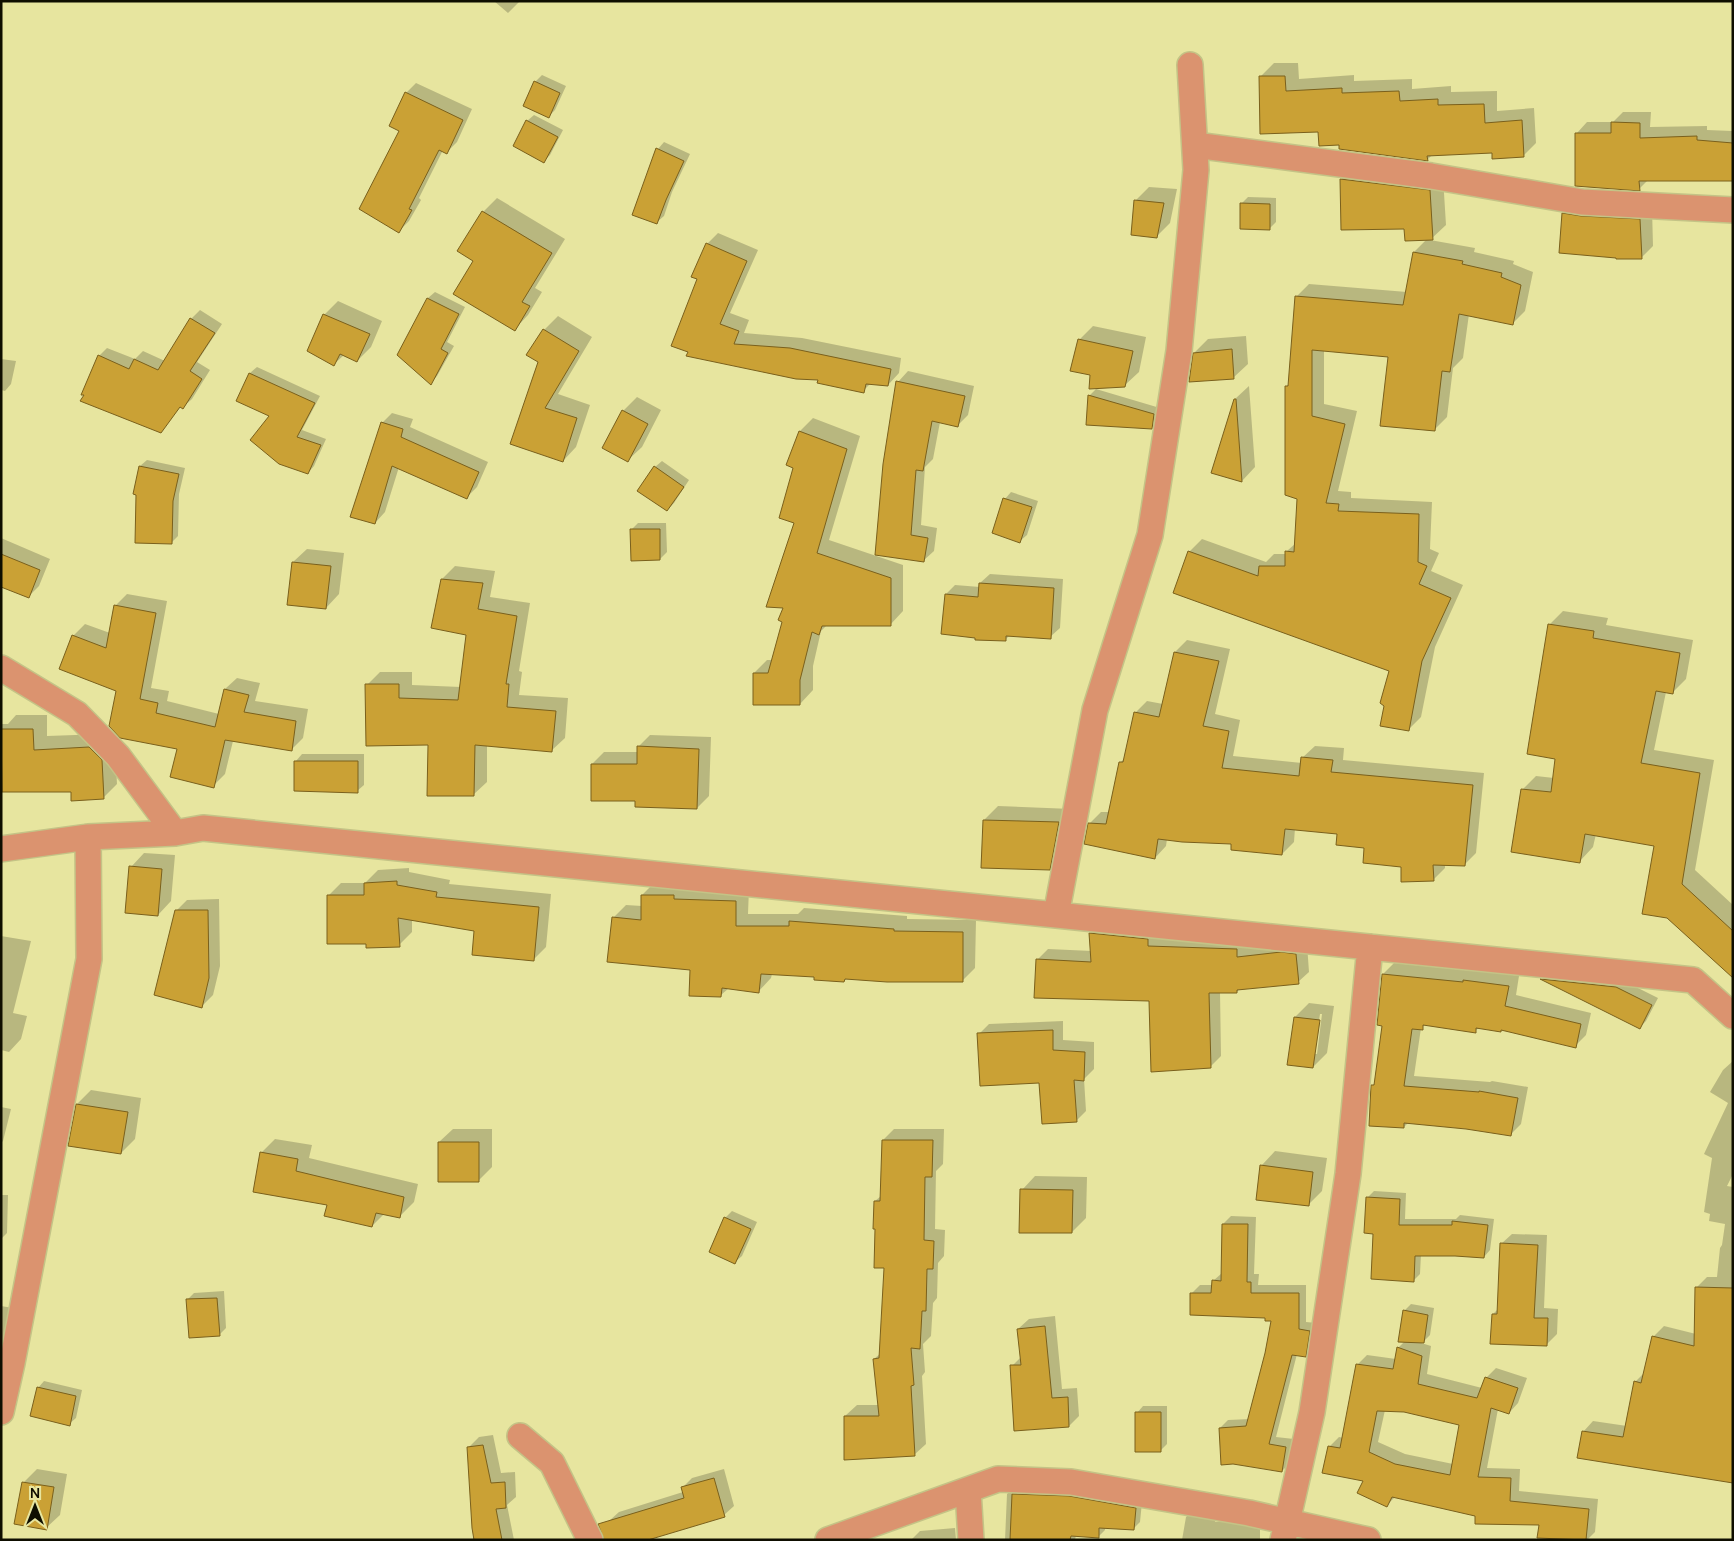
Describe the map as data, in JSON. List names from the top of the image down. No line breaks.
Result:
{"north":"top"}
